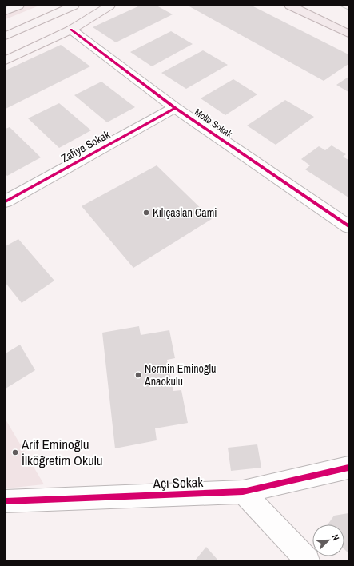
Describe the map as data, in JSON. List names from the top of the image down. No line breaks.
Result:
{"streets":{"street":["Molla Sokak","Zafiye Sokak","Açı Sokak"]},"crossings":[["Molla Sokak","Zafiye Sokak"]],"places":["Kılıçaslan Cami","Nermin Eminoğlu Anaokulu","Arif Eminoğlu İlköğretim Okulu"],"north":"top right"}
